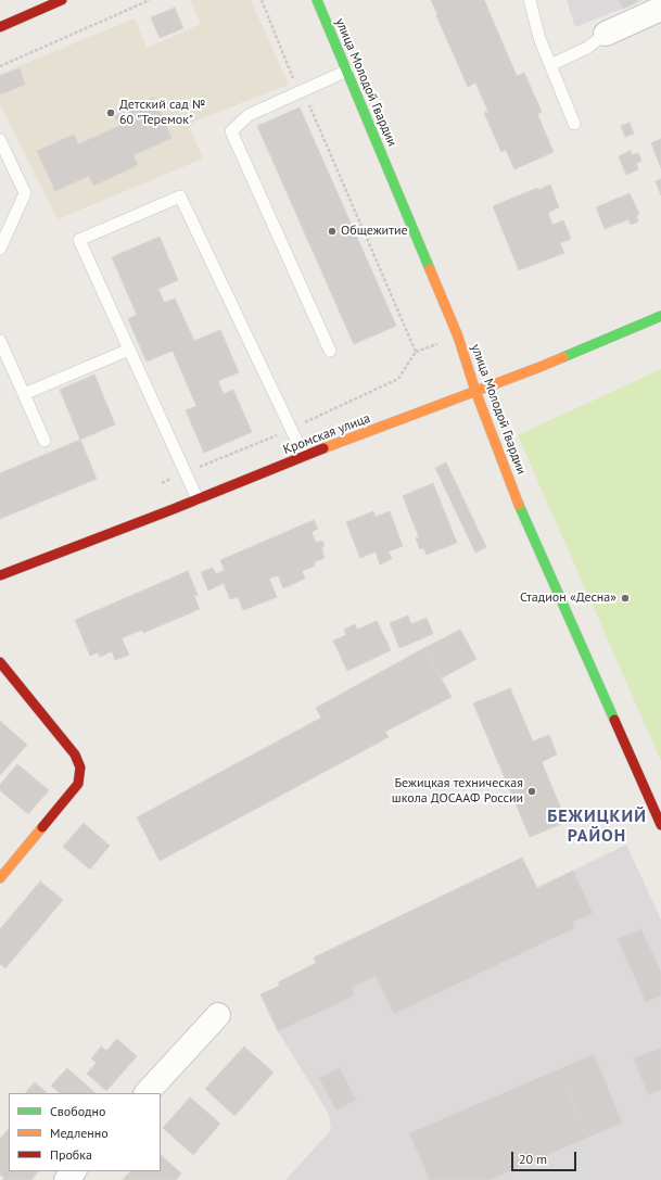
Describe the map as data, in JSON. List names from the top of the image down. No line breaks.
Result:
{"streets":{"street":["улица Молодой Гвардии","Кромская улица"]},"crossings":[["улица Молодой Гвардии","Кромская улица"]],"districts":["БЕЖИЦКИЙ РАЙОН"],"places":["Детский сад № 60 \"Теремок\"","Общежитие","Стадион «Десна»","Бежицкая техническая школа ДОСААФ России"],"legend":["Свободно","Медленно","Пробка"],"scale_bar":"20 m"}
